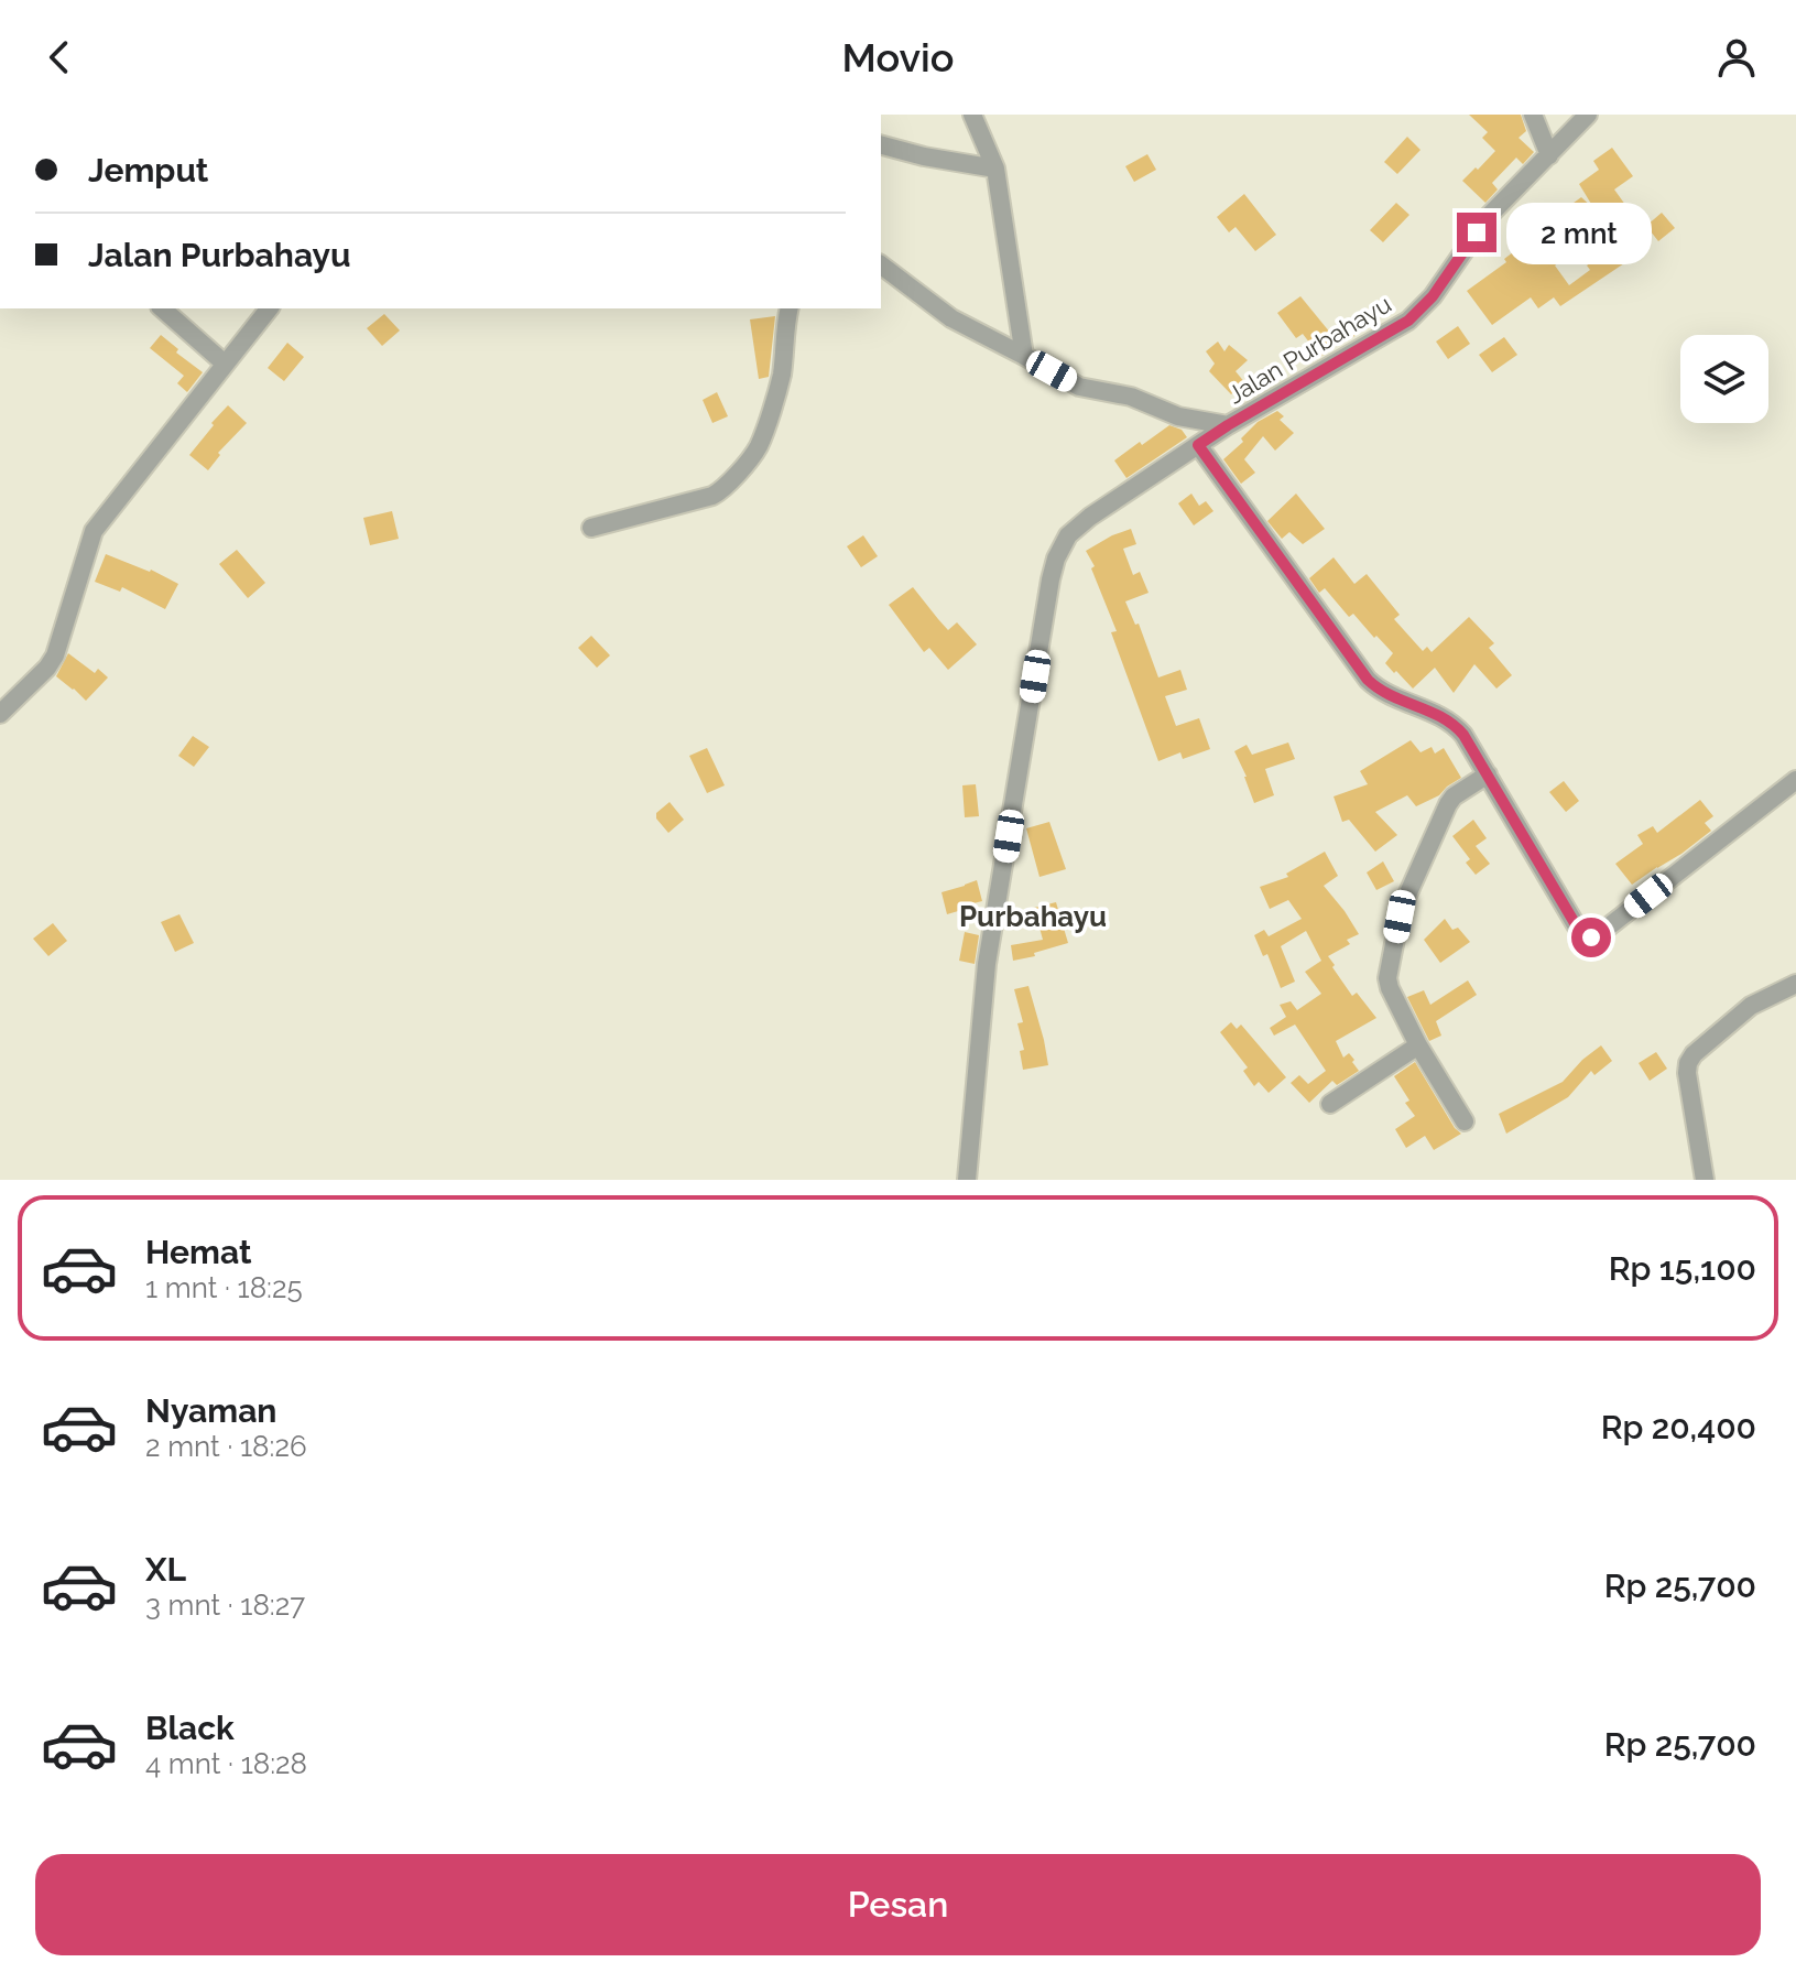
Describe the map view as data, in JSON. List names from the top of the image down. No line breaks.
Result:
{"streets":{"street":["Jalan Purbahayu"]},"districts":["Purbahayu"],"page":{"header":"Movio","banner":["Jemput","Jalan Purbahayu"],"bubble":"2 mnt","list":[{"name":"Hemat","note":"1 mnt · 18:25","value":"Rp 15,100"},{"name":"Nyaman","note":"2 mnt · 18:26","value":"Rp 20,400"},{"name":"XL","note":"3 mnt · 18:27","value":"Rp 25,700"},{"name":"Black","note":"4 mnt · 18:28","value":"Rp 25,700"}],"buttons":"Pesan"}}
